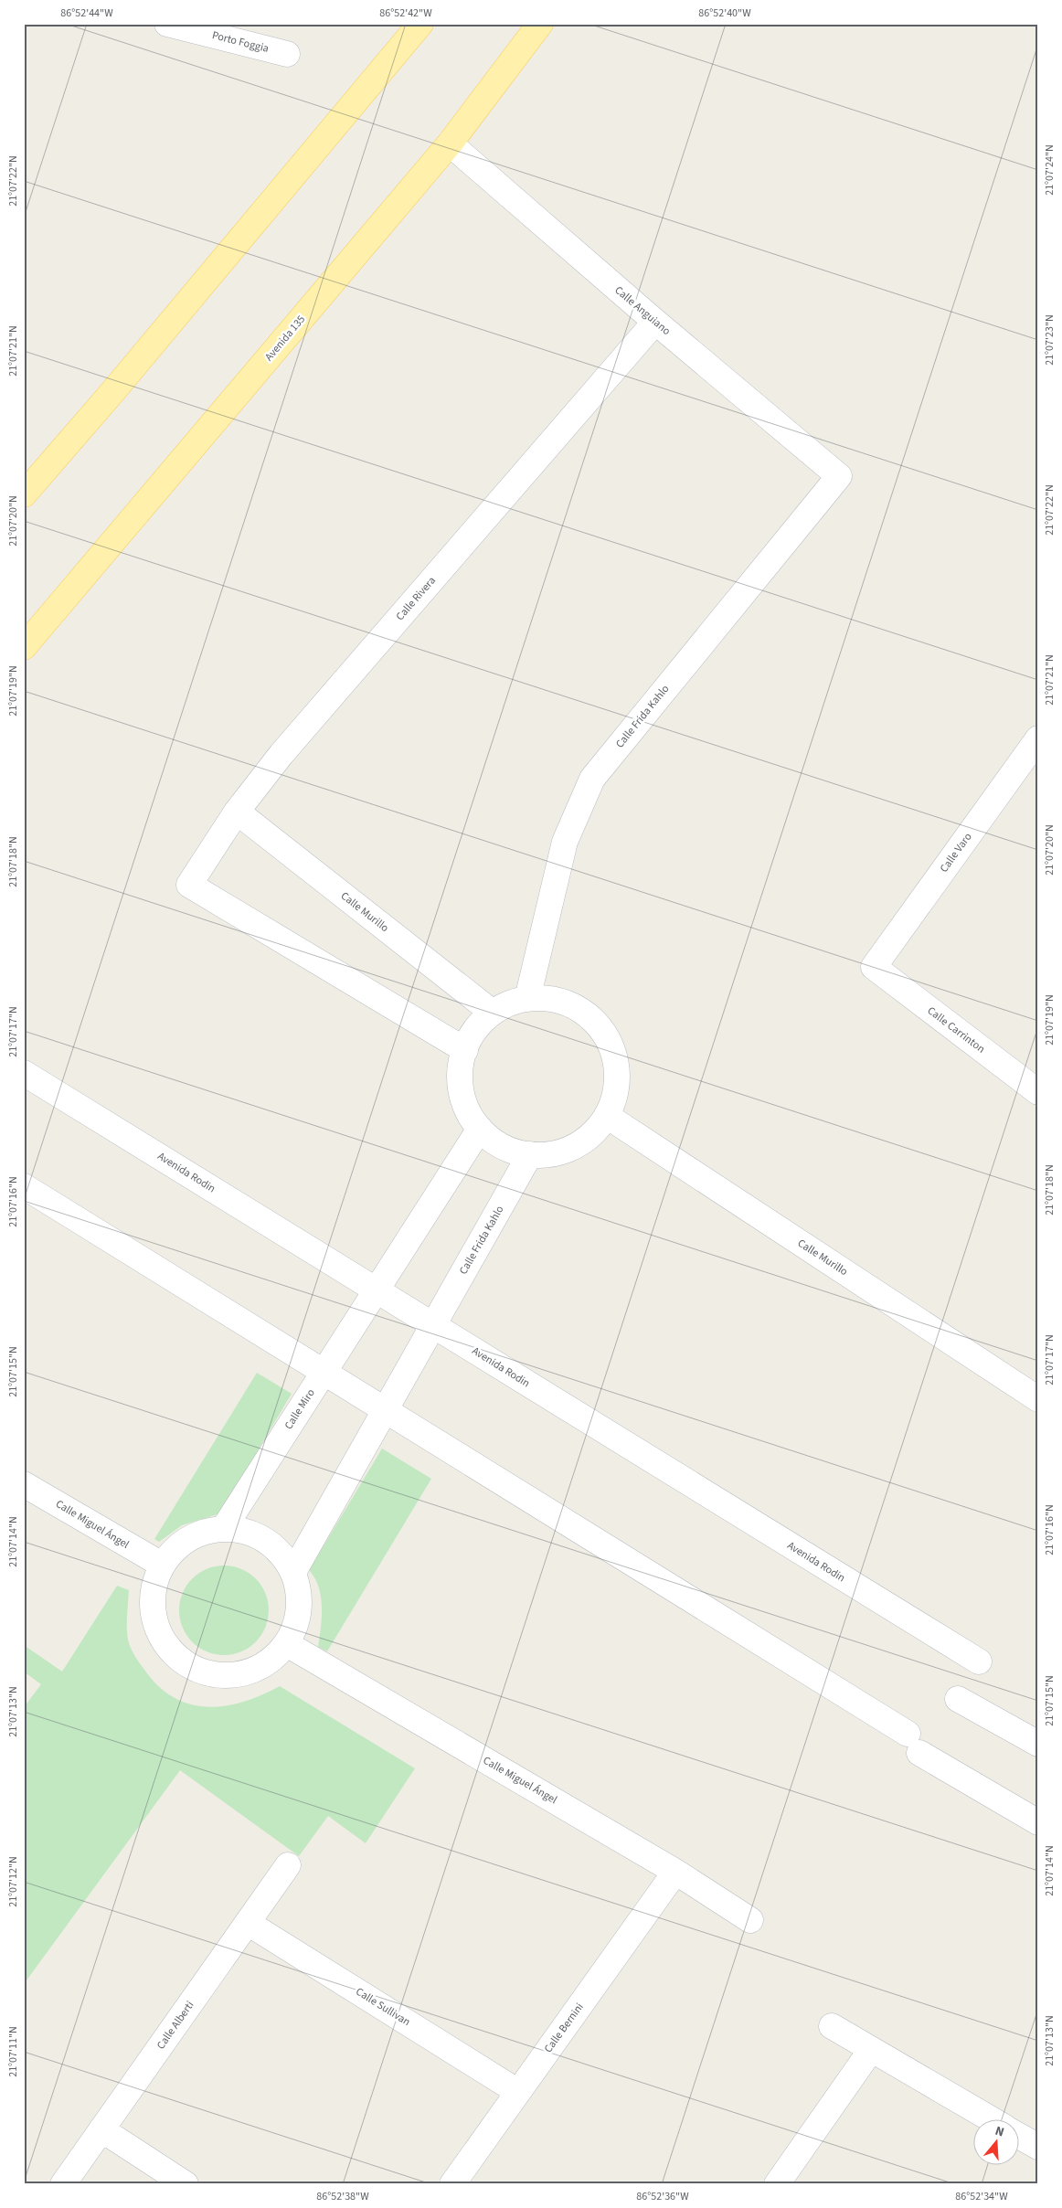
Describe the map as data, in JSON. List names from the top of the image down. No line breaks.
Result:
{"streets":{"main road":["Avenida 135"],"street":["Porto Foggia","Calle Anguiano","Calle Rivera","Calle Frida Kahlo","Calle Varo","Calle Murillo","Calle Carrinton","Avenida Rodin","Calle Miro","Calle Miguel Ángel","Calle Sullivan","Calle Alberti","Calle Bernini"]},"crossings":[["Calle Anguiano","Avenida 135"],["Calle Anguiano","Calle Rivera"],["Calle Anguiano","Calle Frida Kahlo"],["Calle Rivera","Calle Frida Kahlo"],["Calle Rivera","Calle Murillo"],["Calle Frida Kahlo","Calle Murillo"],["Calle Frida Kahlo","Avenida Rodin"],["Calle Varo","Calle Carrinton"],["Avenida Rodin","Calle Miro"],["Calle Miro","Calle Miguel Ángel"],["Calle Miguel Ángel","Calle Bernini"],["Calle Sullivan","Calle Alberti"],["Calle Sullivan","Calle Bernini"]],"north":"top","coordinates":["86°52'44\"W","86°52'42\"W","86°52'40\"W","21°07'24\"N","21°07'22\"N","21°07'23\"N","21°07'21\"N","21°07'20\"N","21°07'19\"N","21°07'18\"N","21°07'17\"N","21°07'16\"N","21°07'15\"N","21°07'14\"N","21°07'13\"N","21°07'12\"N","21°07'11\"N","86°52'38\"W","86°52'36\"W","86°52'34\"W"]}
